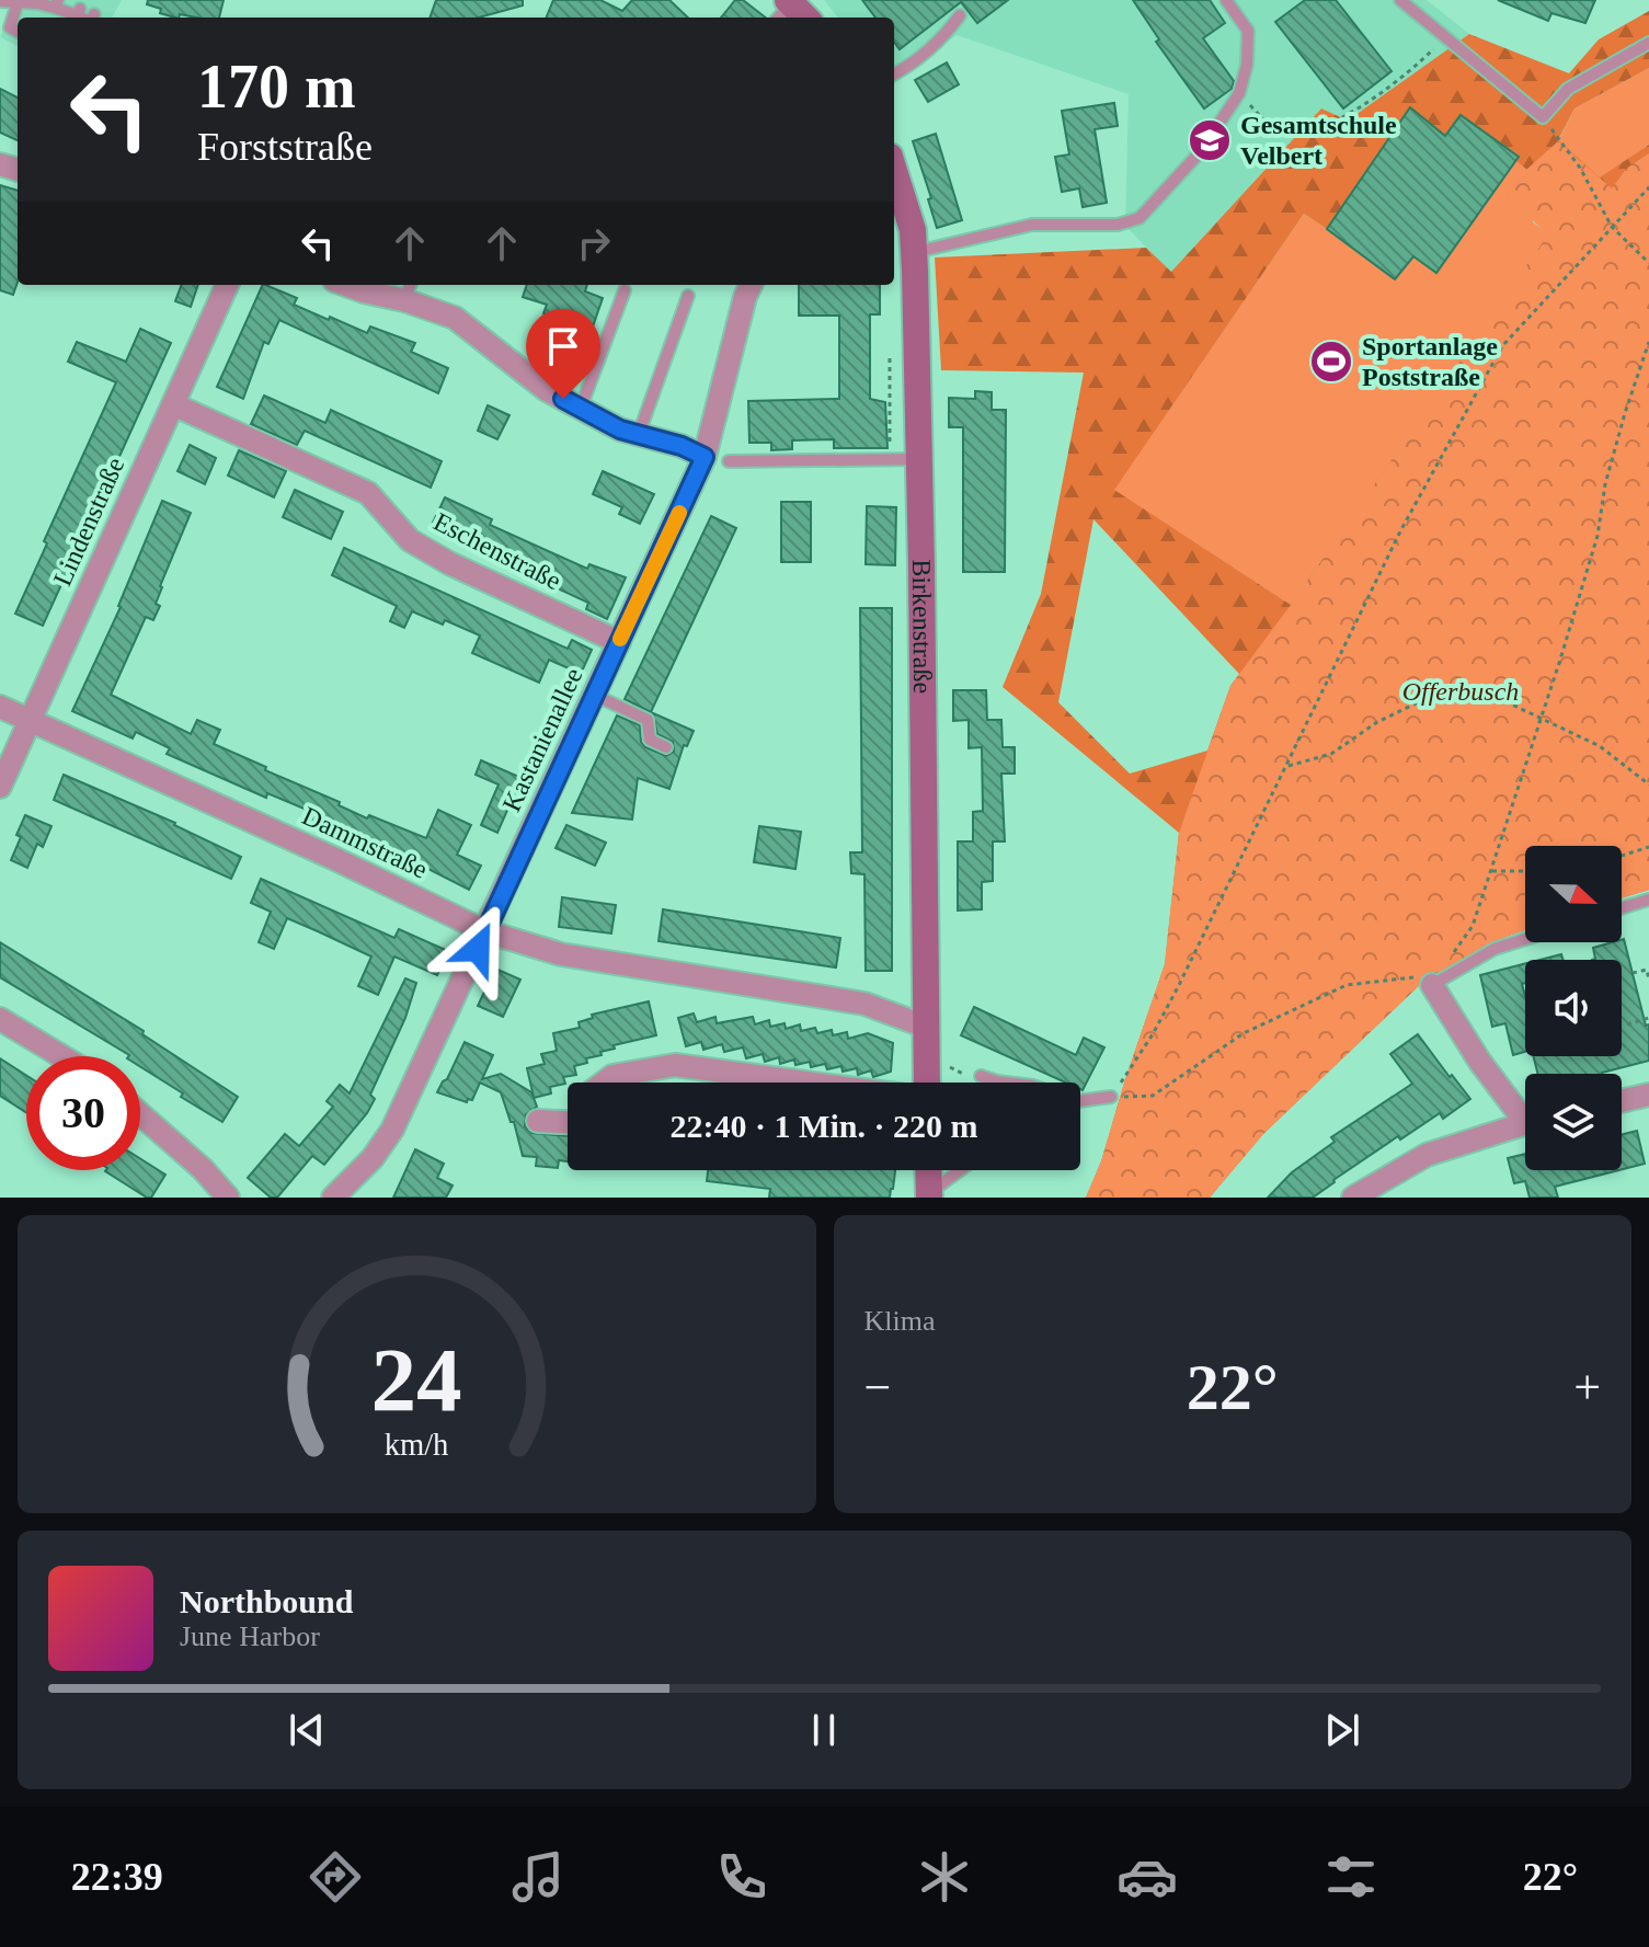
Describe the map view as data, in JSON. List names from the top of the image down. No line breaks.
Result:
{"streets":{"street":["Lindenstraße","Eschenstraße","Birkenstraße","Kastanienallee","Dammstraße"]},"crossings":[["Lindenstraße","Eschenstraße"],["Lindenstraße","Dammstraße"],["Eschenstraße","Kastanienallee"],["Birkenstraße","Dammstraße"],["Kastanienallee","Dammstraße"]],"parks":["Offerbusch"],"places":{"school or university":["Gesamtschule Velbert"],"sports":["Sportanlage Poststraße"]},"north":"right","page":{"turn":["170 m","Forststraße"],"limit":"30","trip":"22:40 · 1 Min. · 220 m","tile":"Klima","heat":["−","22°","+"],"song":["Northbound","June Harbor"],"tabs":["22:39","22°"],"gauge":["24","km/h"]}}
